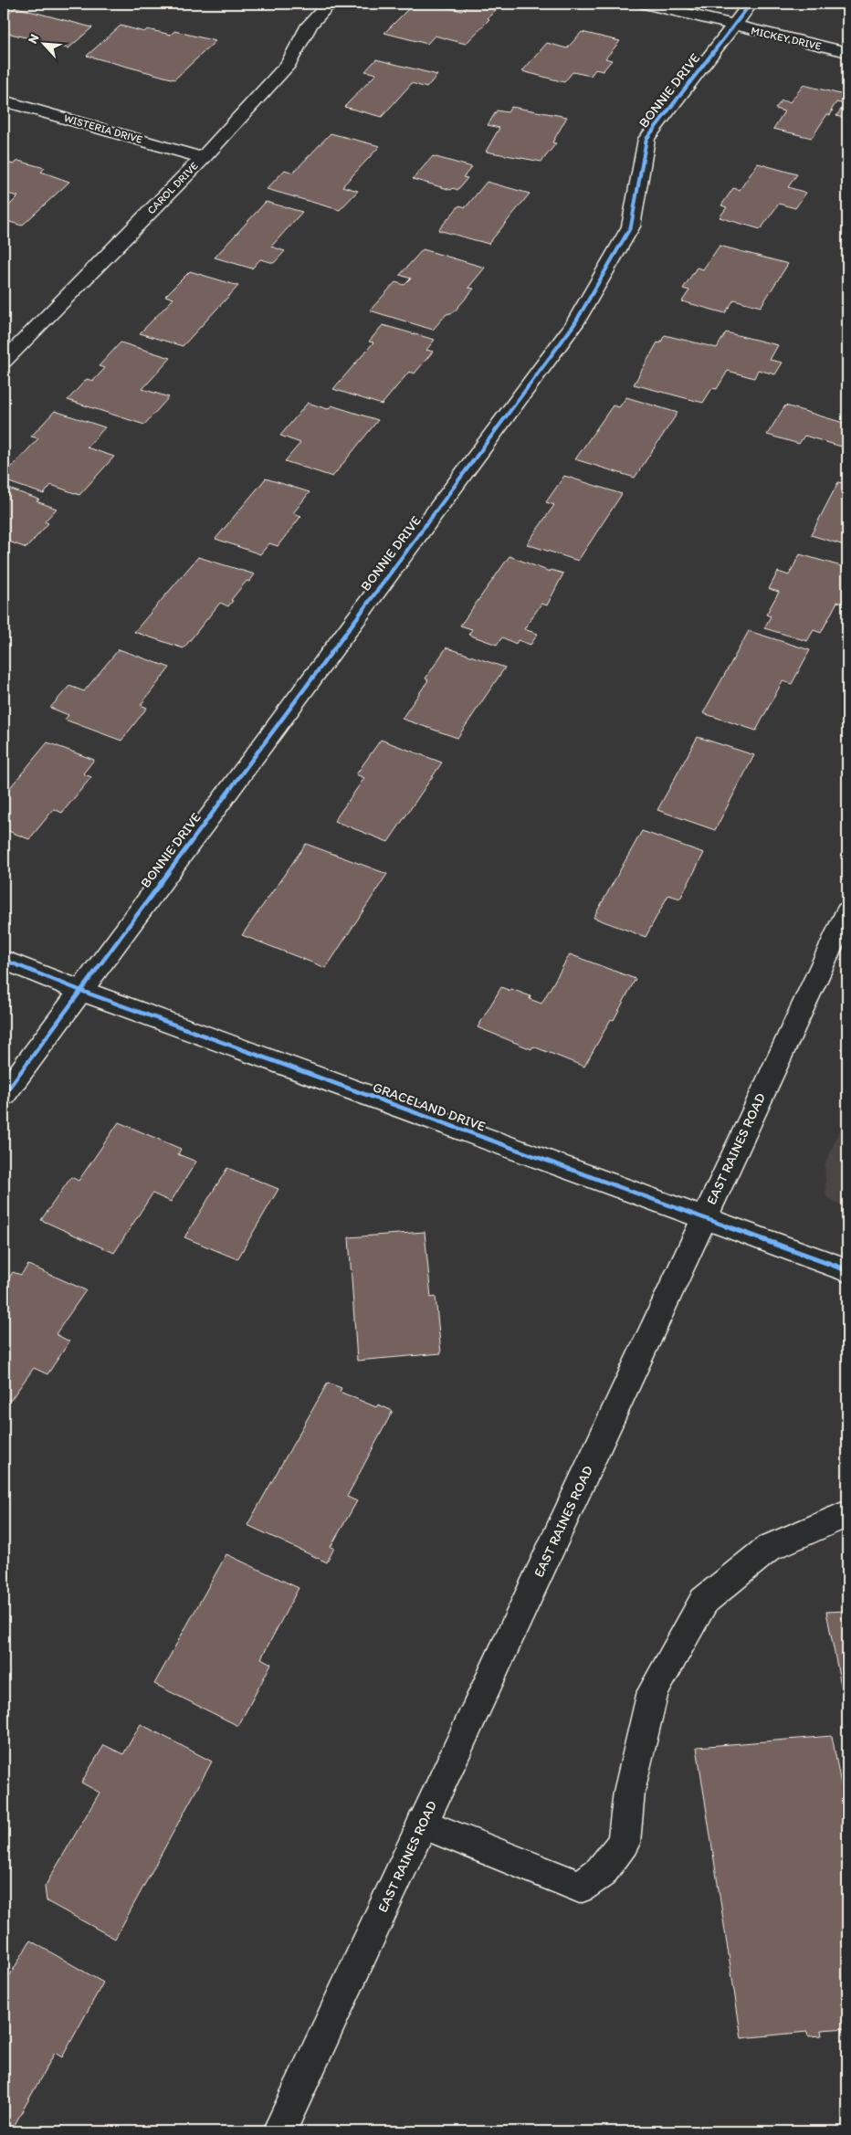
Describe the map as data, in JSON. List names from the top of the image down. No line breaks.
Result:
{"streets":{"street":["MICKEY DRIVE","BONNIE DRIVE","WISTERIA DRIVE","CAROL DRIVE","GRACELAND DRIVE","EAST RAINES ROAD"]},"crossings":[["MICKEY DRIVE","BONNIE DRIVE"],["BONNIE DRIVE","GRACELAND DRIVE"],["WISTERIA DRIVE","CAROL DRIVE"],["GRACELAND DRIVE","EAST RAINES ROAD"]],"north":"top left"}
